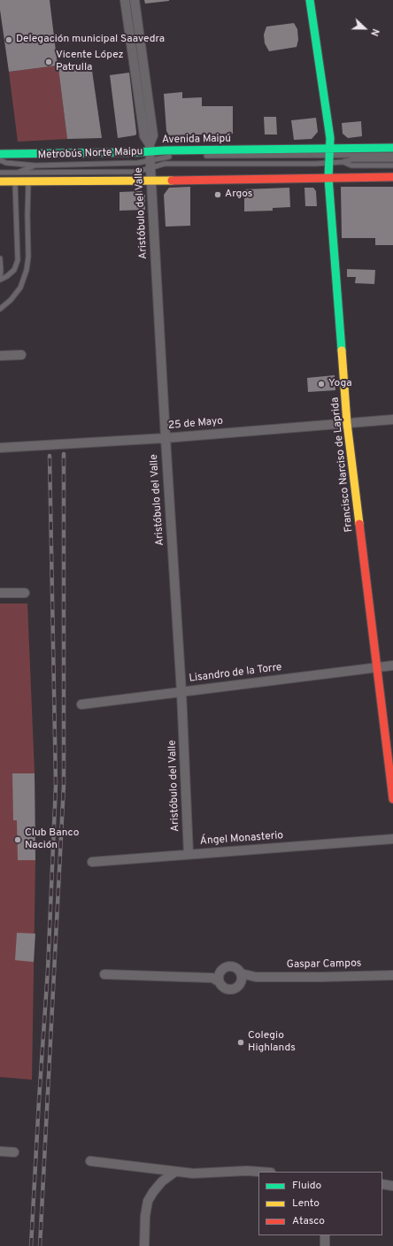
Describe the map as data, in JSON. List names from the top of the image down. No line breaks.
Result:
{"streets":{"street":["Avenida Maipú","Aristóbulo del Valle","25 de Mayo","Francisco Narciso de Laprida","Lisandro de la Torre","Ángel Monasterio","Gaspar Campos"],"lane":["Metrobús Norte Maipu"]},"crossings":[["Avenida Maipú","Metrobús Norte Maipu"],["Avenida Maipú","Aristóbulo del Valle"],["Avenida Maipú","Francisco Narciso de Laprida"],["Metrobús Norte Maipu","Aristóbulo del Valle"],["Metrobús Norte Maipu","Francisco Narciso de Laprida"],["Aristóbulo del Valle","25 de Mayo"],["Aristóbulo del Valle","Lisandro de la Torre"],["Aristóbulo del Valle","Ángel Monasterio"],["25 de Mayo","Francisco Narciso de Laprida"],["Francisco Narciso de Laprida","Lisandro de la Torre"]],"places":["Delegación municipal Saavedra","Vicente López Patrulla","Argos","Yoga","Club Banco Nación","Colegio Highlands"],"legend":["Fluido","Lento","Atasco"],"north":"right"}
